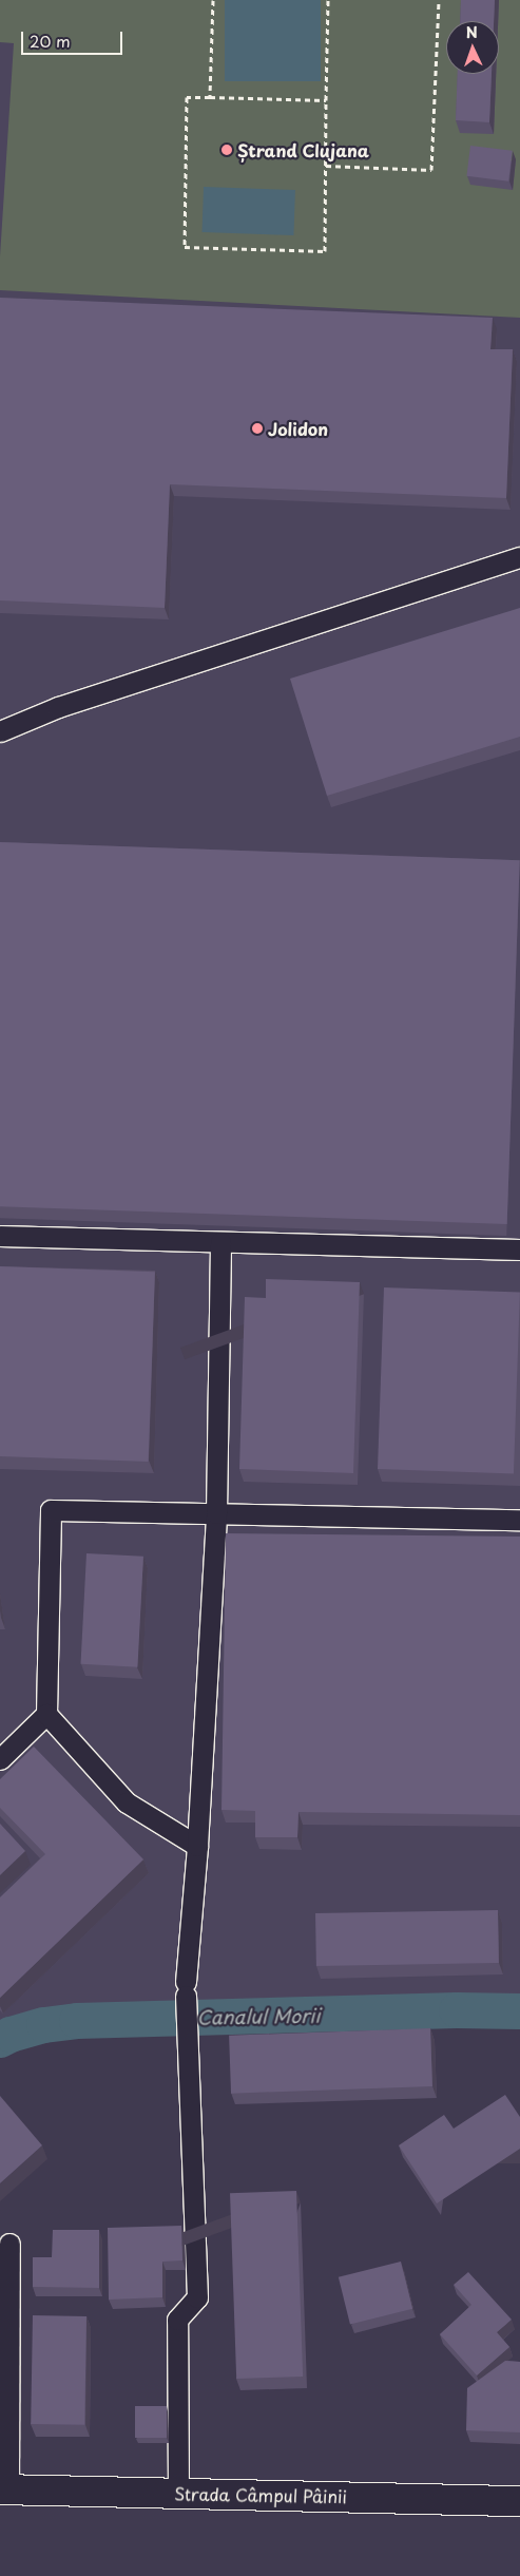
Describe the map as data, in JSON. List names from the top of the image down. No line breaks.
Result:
{"streets":{"street":["Strada Câmpul Pâinii"]},"water":["Canalul Morii"],"places":["Ștrand Clujana","Jolidon"],"scale_bar":"20 m","north":"top"}
